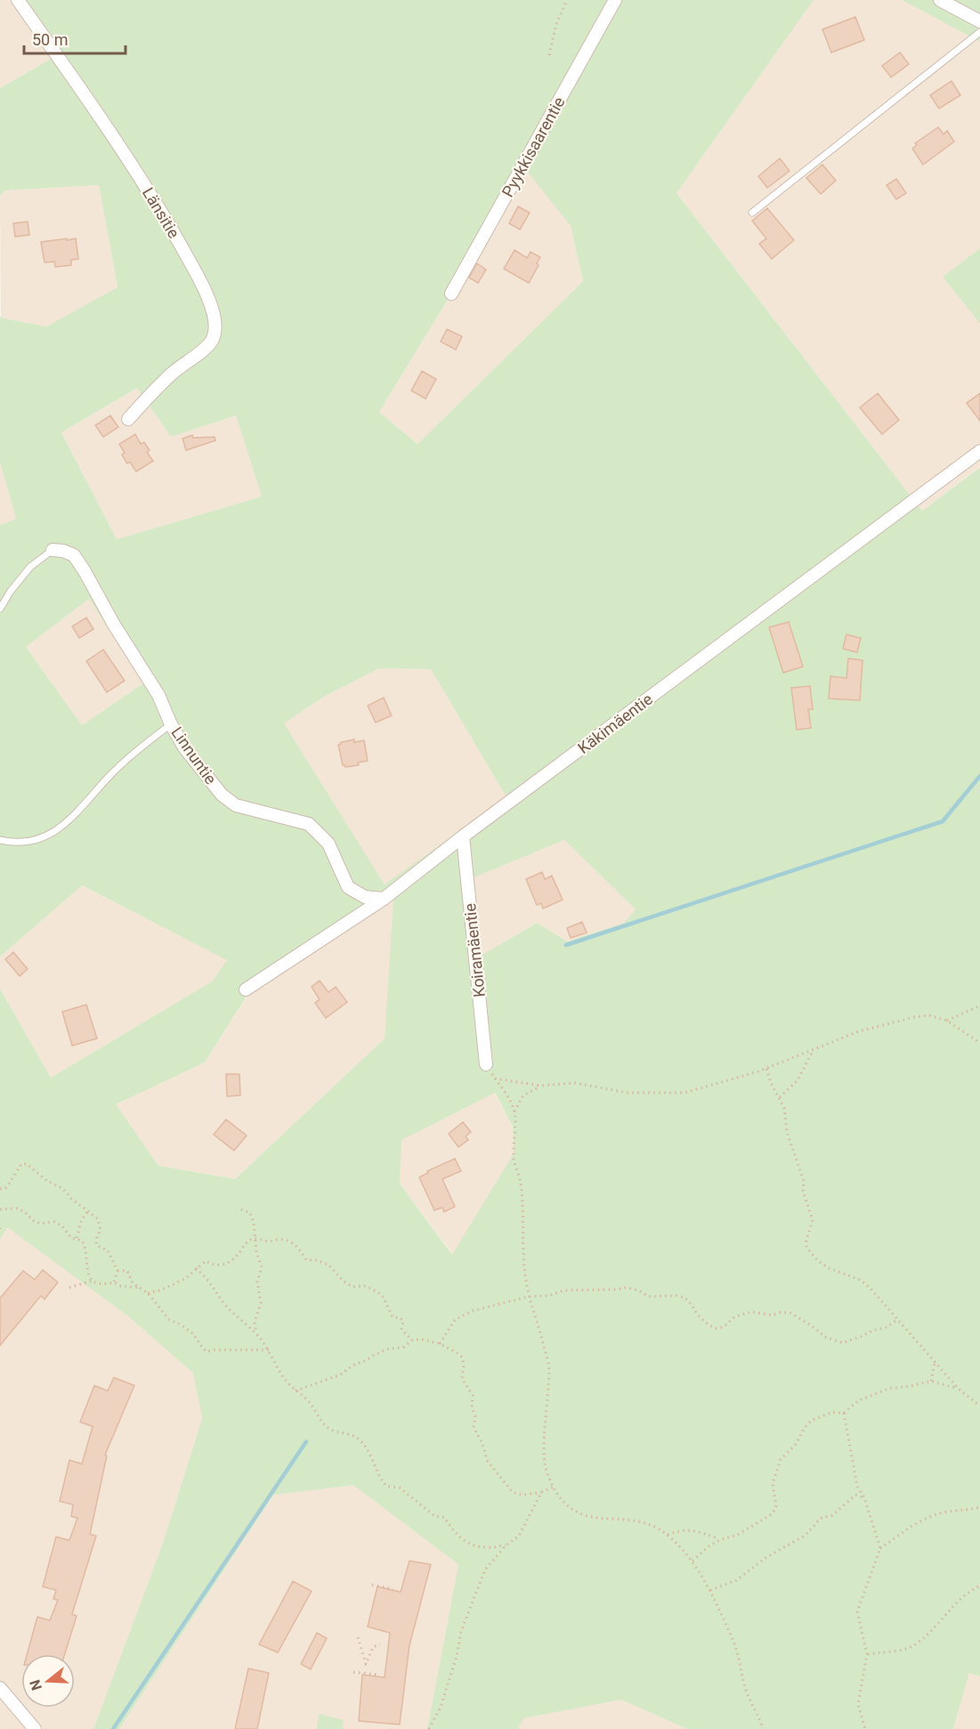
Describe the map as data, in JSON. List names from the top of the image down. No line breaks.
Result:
{"streets":{"street":["Pyykkisaarentie","Länsitie","Käkimäentie","Linnuntie","Koiramäentie"]},"crossings":[["Käkimäentie","Linnuntie"],["Käkimäentie","Koiramäentie"]],"scale_bar":"50 m","north":"left"}
